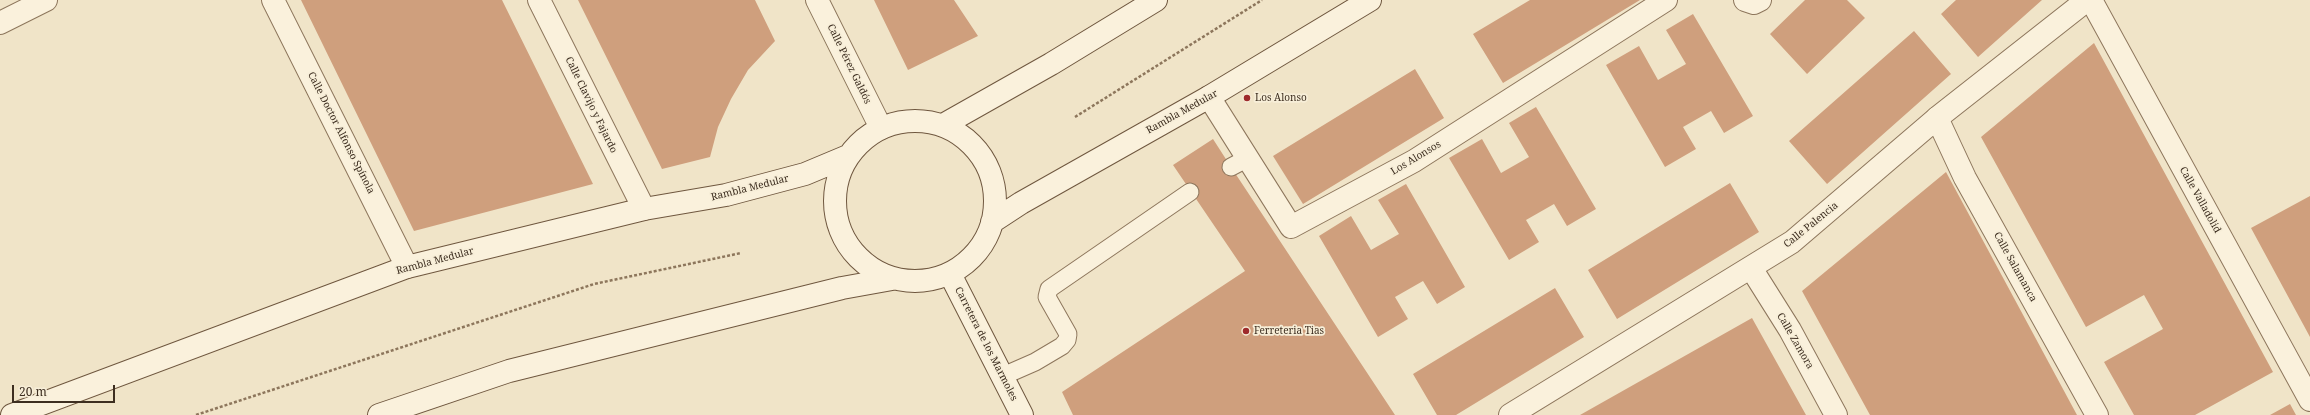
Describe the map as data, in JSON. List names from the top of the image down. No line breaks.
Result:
{"streets":{"street":["Calle Pérez Galdós","Calle Clavijo y Fajardo","Rambla Medular","Calle Doctor Alfonso Spínola","Los Alonsos","Calle Valladolid","Calle Palencia","Calle Salamanca","Calle Zamora","Carretera de los Marmoles"]},"crossings":[["Calle Clavijo y Fajardo","Rambla Medular"],["Rambla Medular","Calle Doctor Alfonso Spínola"],["Rambla Medular","Los Alonsos"],["Calle Palencia","Calle Salamanca"],["Calle Palencia","Calle Zamora"]],"places":["Los Alonso","Ferreteria Tias"],"scale_bar":"20 m"}
